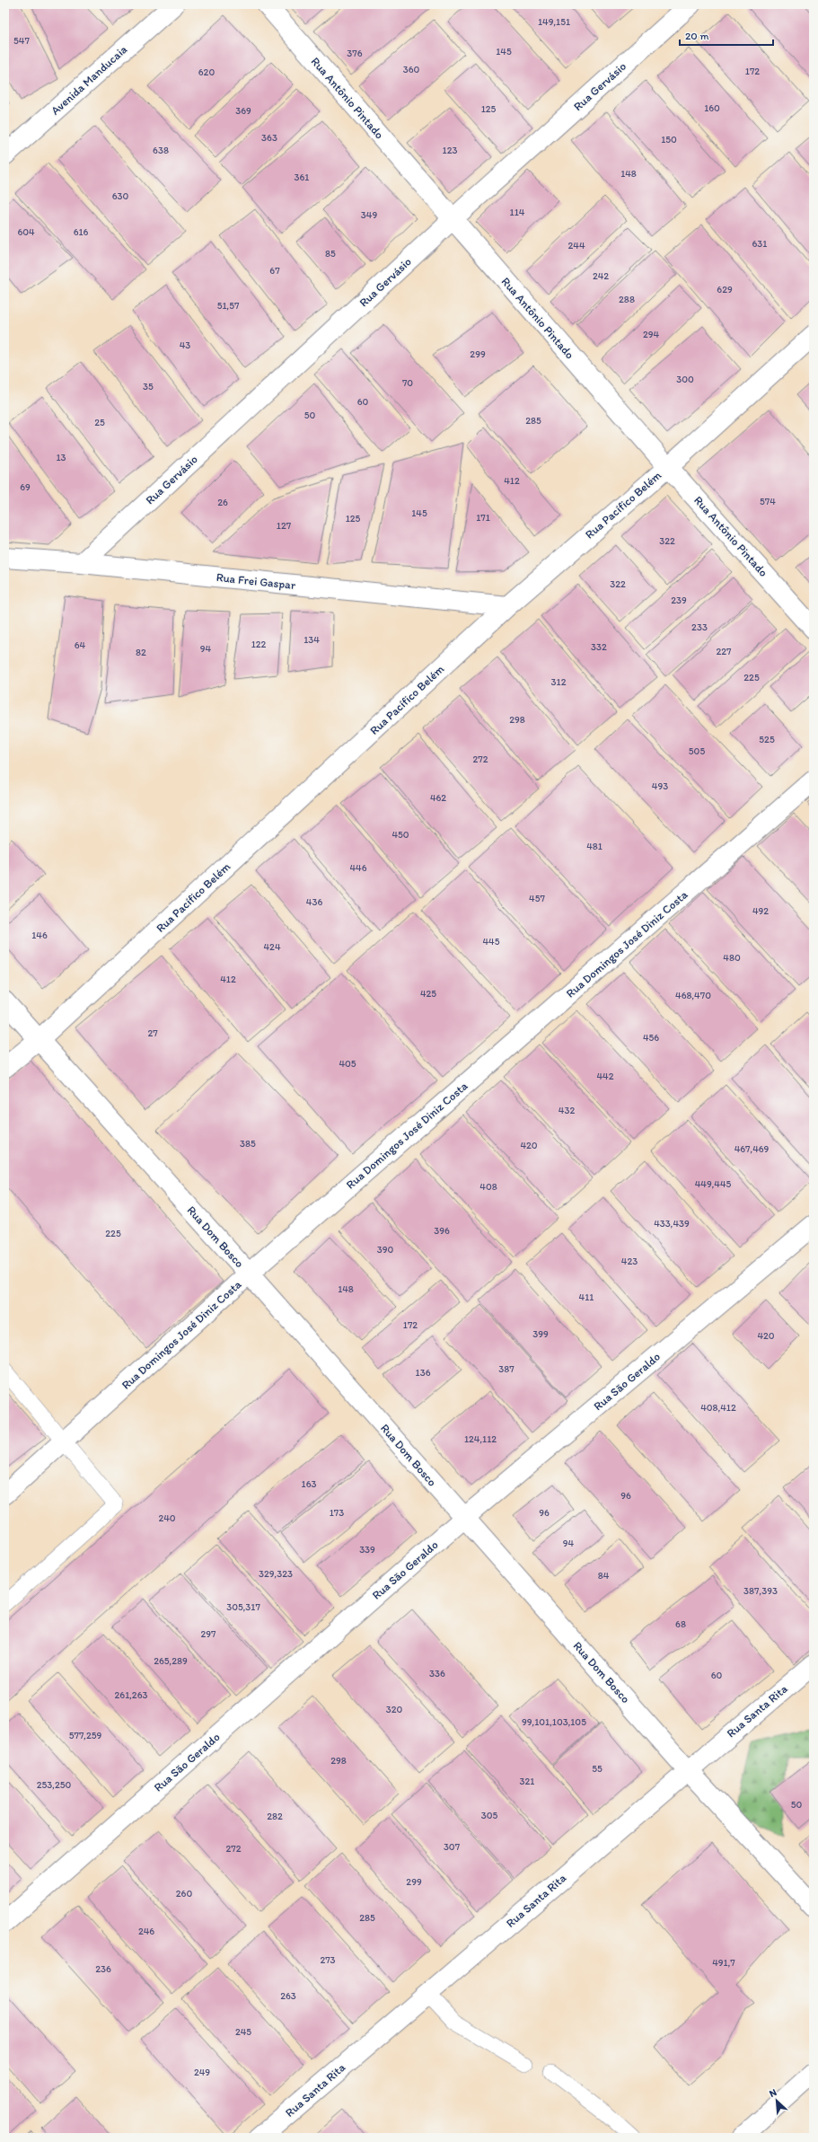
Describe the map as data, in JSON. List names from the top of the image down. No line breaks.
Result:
{"streets":{"street":["Avenida Manducaia","Rua Gervásio","Rua Antônio Pintado","Rua Pacífico Belém","Rua Frei Gaspar","Rua Domingos José Diniz Costa","Rua Dom Bosco","Rua São Geraldo","Rua Santa Rita"]},"crossings":[["Rua Gervásio","Rua Antônio Pintado"],["Rua Gervásio","Rua Frei Gaspar"],["Rua Antônio Pintado","Rua Pacífico Belém"],["Rua Pacífico Belém","Rua Frei Gaspar"],["Rua Pacífico Belém","Rua Dom Bosco"],["Rua Domingos José Diniz Costa","Rua Dom Bosco"],["Rua Dom Bosco","Rua São Geraldo"],["Rua Dom Bosco","Rua Santa Rita"]],"house_numbers":["149,151","547","145","376","360","172","620","160","125","369","363","150","638","123","148","361","630","114","349","604","616","631","244","85","67","242","629","288","51,57","294","43","299","300","70","35","60","50","285","25","13","412","69","574","26","145","171","125","127","322","322","239","233","134","122","64","332","94","227","82","225","312","298","525","505","272","493","462","450","481","446","457","436","492","146","445","424","480","412","425","468,470","27","456","405","442","432","385","420","467,469","449,445","408","433,439","396","225","390","423","148","411","172","399","420","387","136","408,412","124,112","163","96","173","96","240","94","339","329,323","84","387,393","305,317","68","297","265,289","336","60","261,263","320","99,101,103,105","577,259","298","55","321","253,250","50","305","282","307","272","299","260","285","246","273","491,7","236","263","245","249"],"scale_bar":"20 m","north":"top left"}
